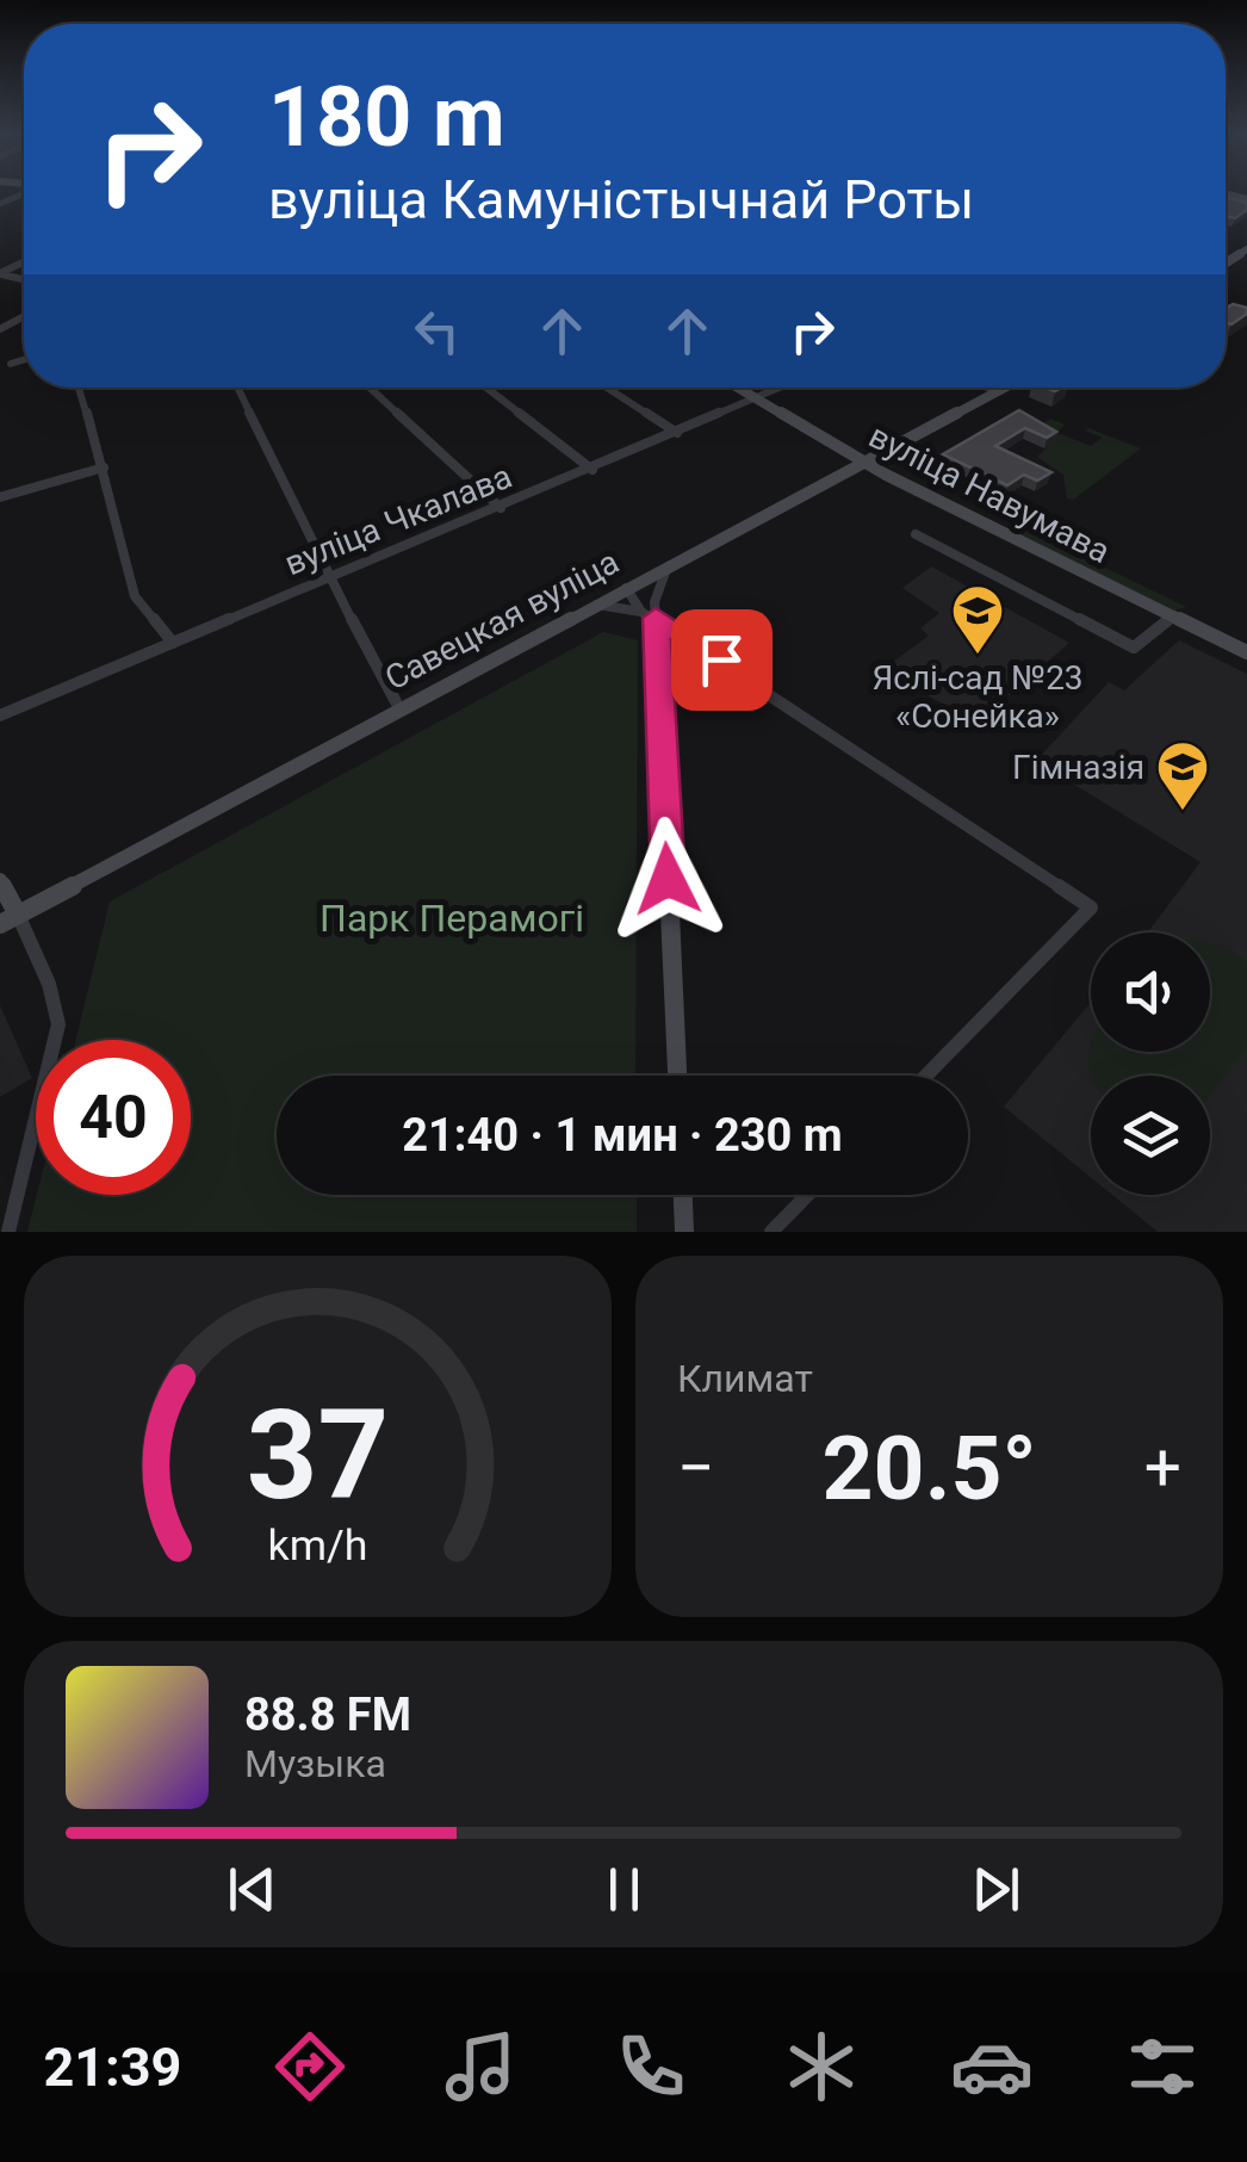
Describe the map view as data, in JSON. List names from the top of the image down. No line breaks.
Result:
{"streets":{"street":["вуліца Навумава","вуліца Чкалава","Савецкая вуліца"]},"crossings":[["вуліца Навумава","вуліца Чкалава"],["вуліца Навумава","Савецкая вуліца"]],"parks":["Парк Перамогі"],"places":{"school or university":["Яслі-сад №23 «Сонейка»","Гімназія"]},"page":{"turn":["180 m","вуліца Камуністычнай Роты"],"limit":"40","trip":"21:40 · 1 мин · 230 m","tile":"Климат","heat":["−","20.5°","+"],"song":["88.8 FM","Музыка"],"tabs":"21:39","gauge":["37","km/h"]}}
